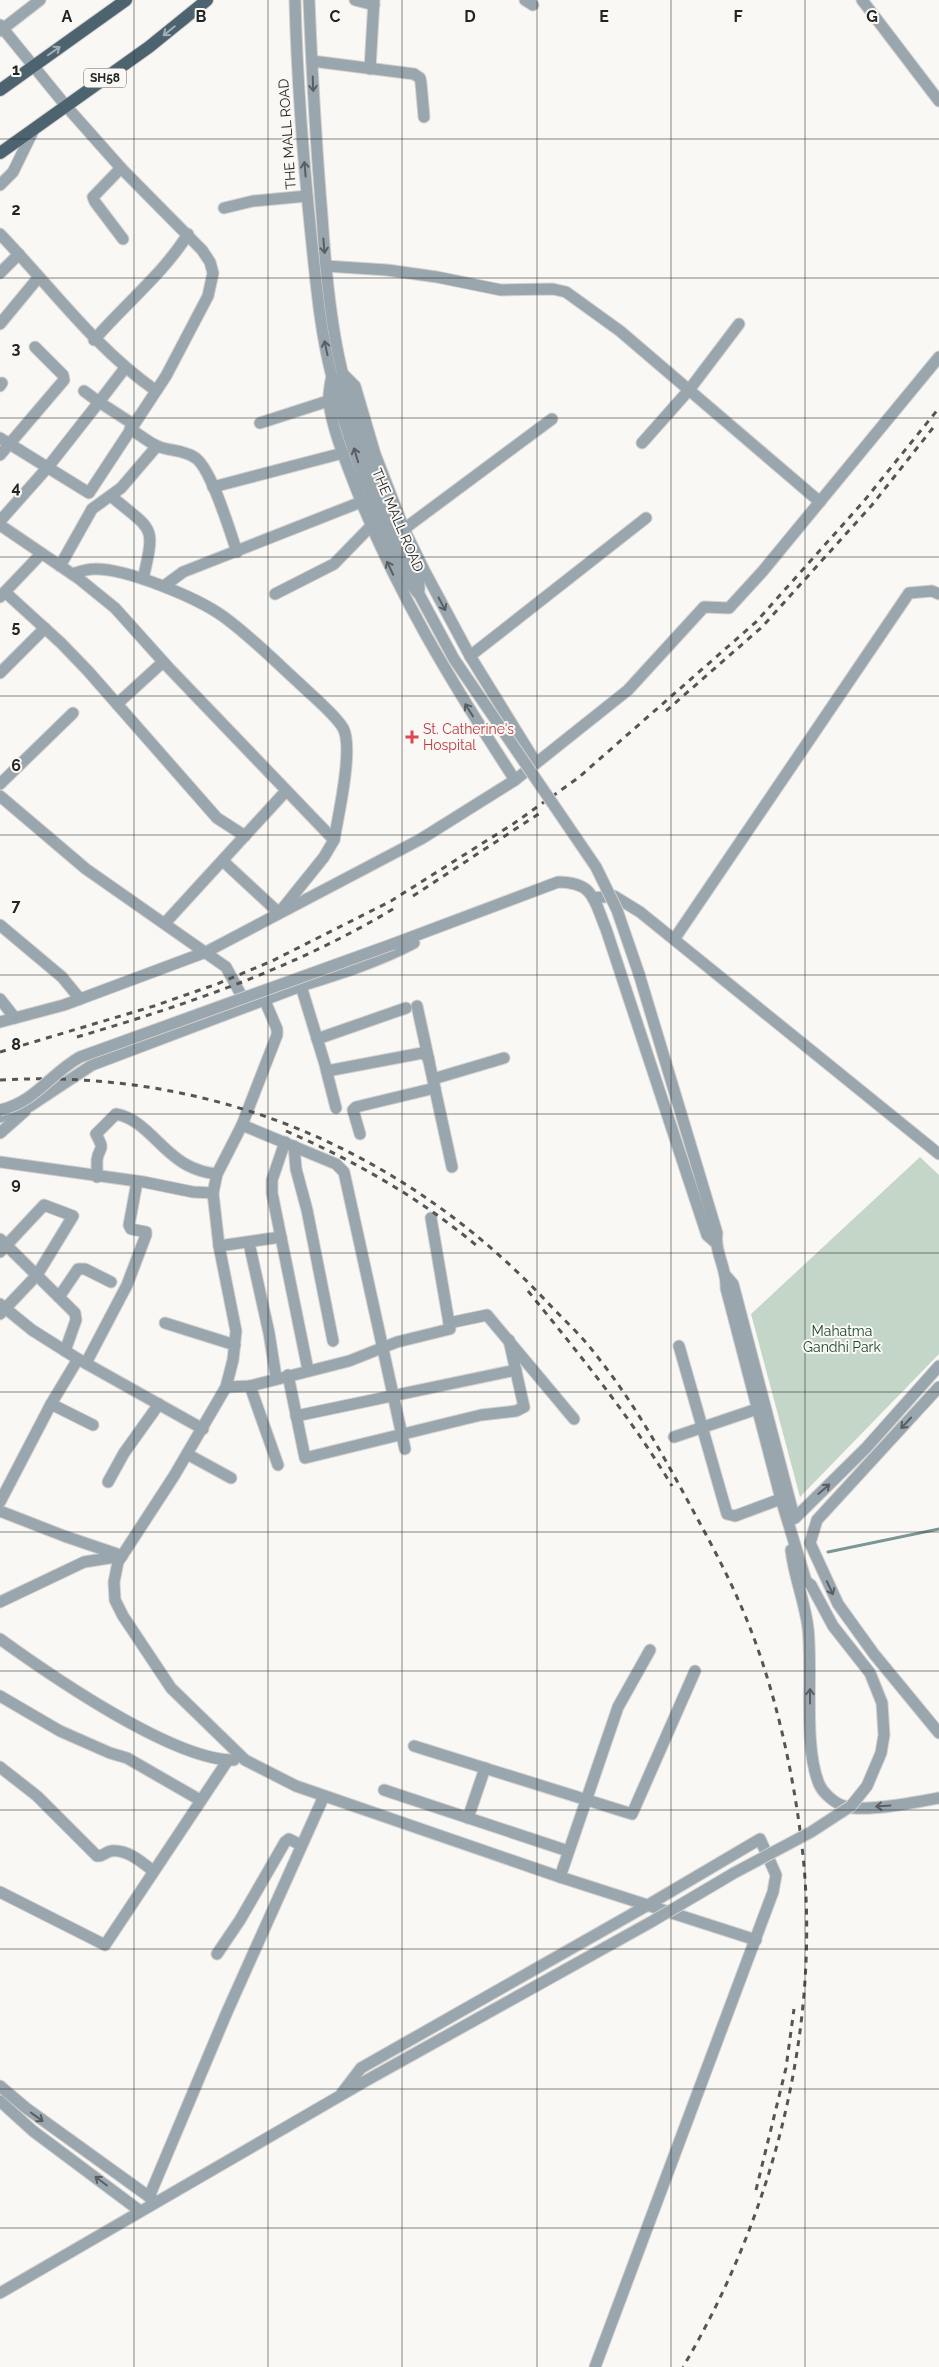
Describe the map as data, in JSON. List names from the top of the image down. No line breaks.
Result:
{"streets":{"main road":["SH58"],"street":["THE MALL ROAD"]},"parks":["Mahatma Gandhi Park"],"places":{"health":["St. Catherine's Hospital"]},"grid":{"columns":["A","B","C","D","E","F","G"],"rows":["1","2","3","4","5","6","7","8","9"]}}
